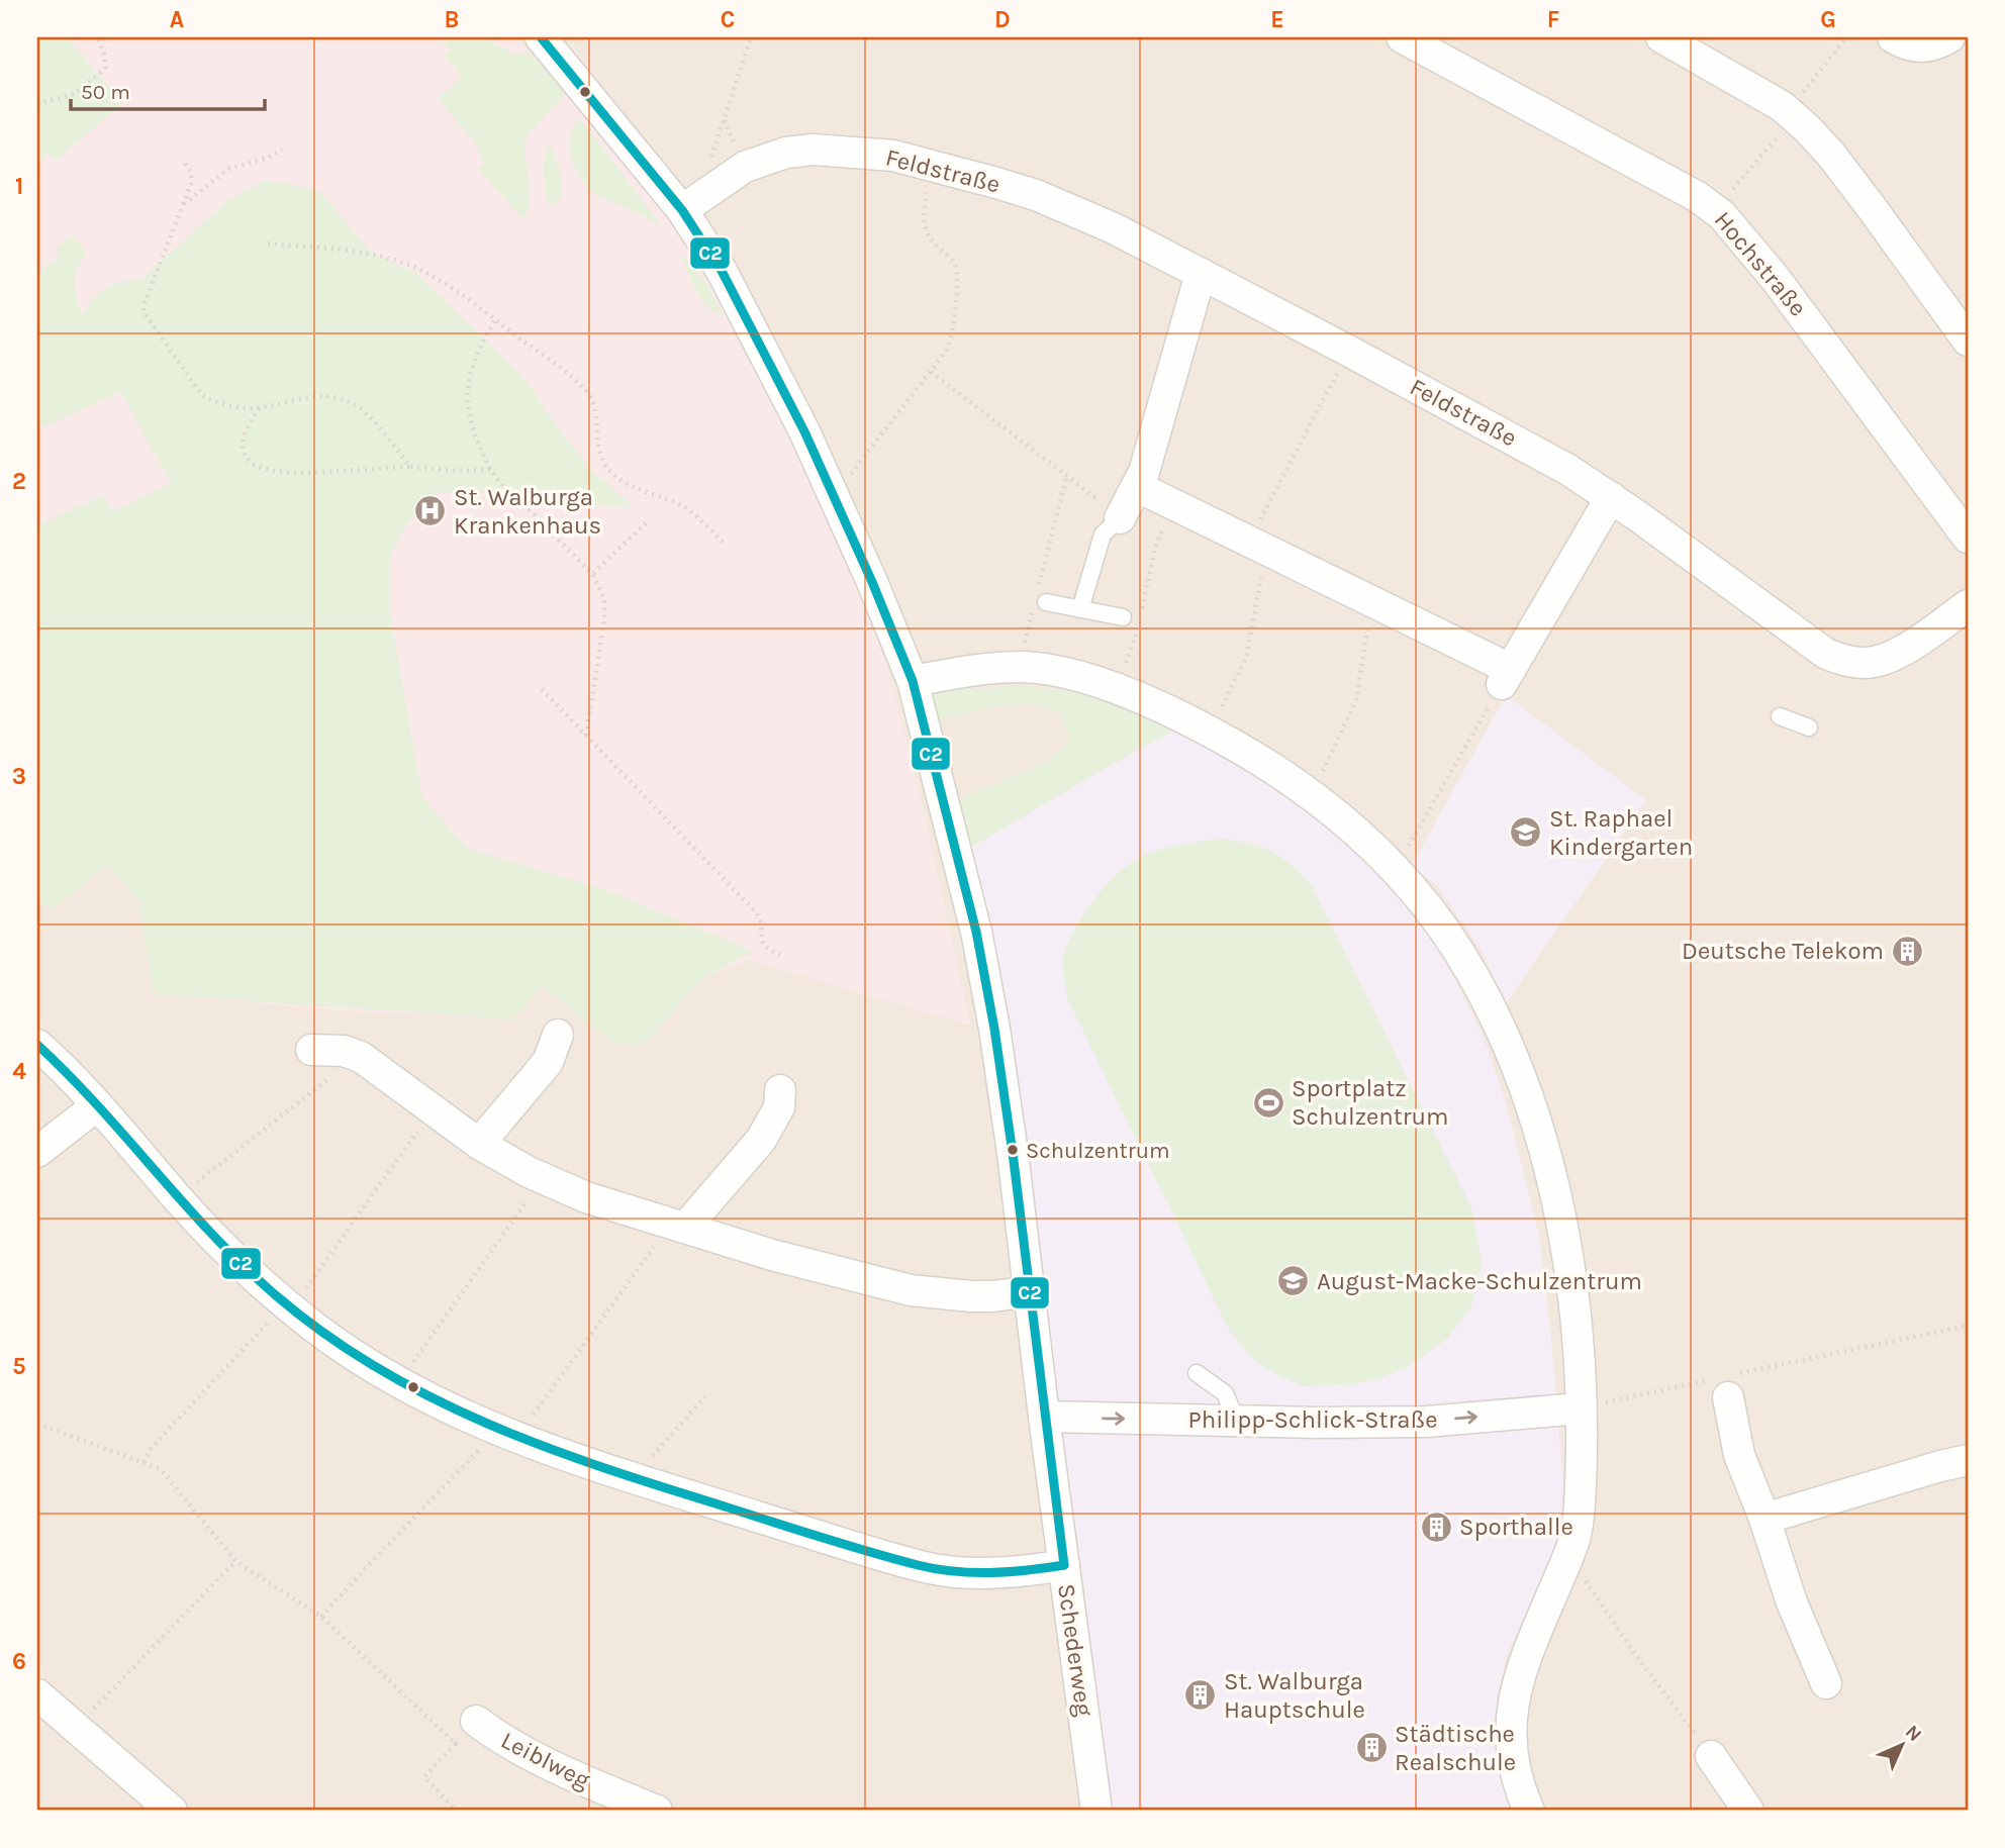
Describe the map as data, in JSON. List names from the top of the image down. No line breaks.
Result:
{"streets":{"street":["Feldstraße","Hochstraße","Philipp-Schlick-Straße","Schederweg","Leiblweg"]},"crossings":[["Feldstraße","Schederweg"],["Philipp-Schlick-Straße","Schederweg"]],"one_way":["Philipp-Schlick-Straße"],"places":{"hospital":["St. Walburga Krankenhaus"],"school or university":["St. Raphael Kindergarten","August-Macke-Schulzentrum"],"building":["Deutsche Telekom","Sporthalle","St. Walburga Hauptschule","Städtische Realschule"],"sports":["Sportplatz Schulzentrum"],"other":["Schulzentrum"]},"lines":["transit line C2"],"scale_bar":"50 m","north":"top right","grid":{"columns":["A","B","C","D","E","F","G"],"rows":["1","2","3","4","5","6"]}}
